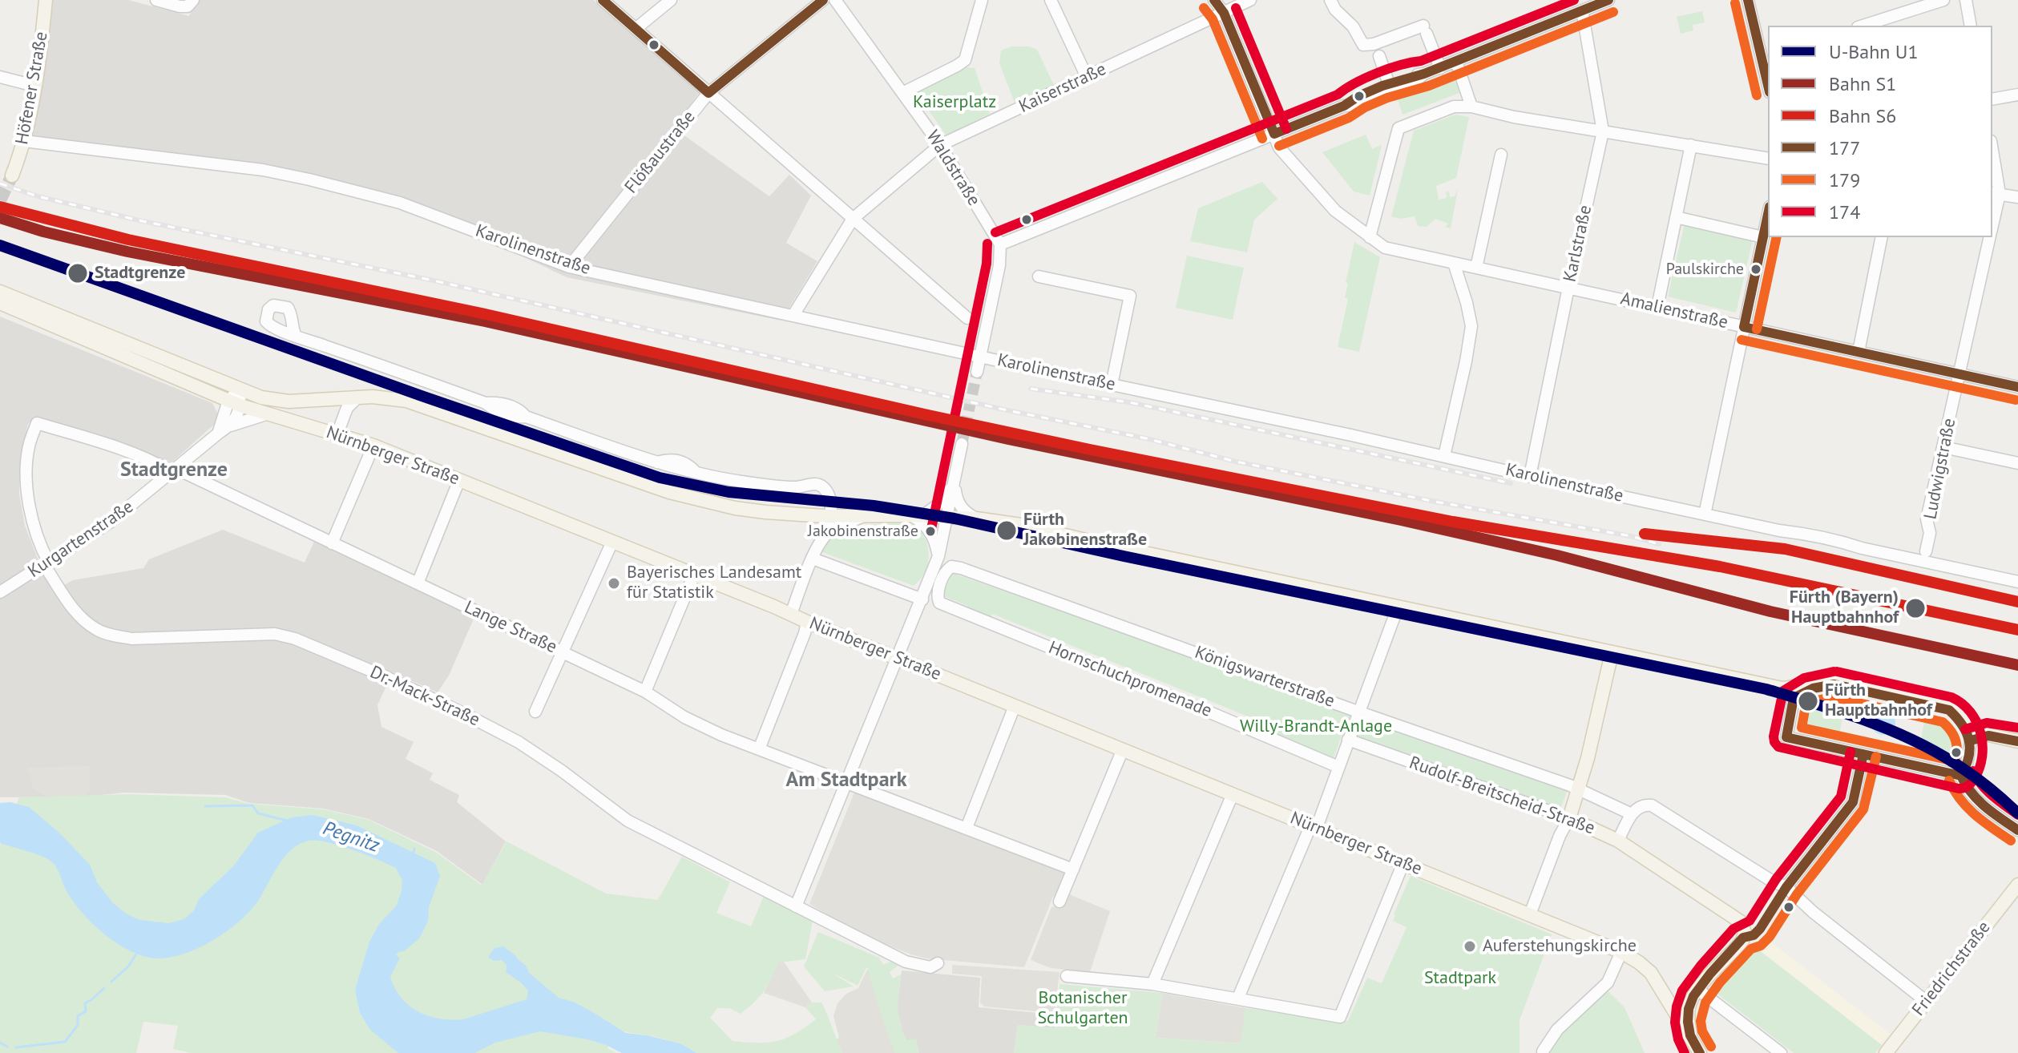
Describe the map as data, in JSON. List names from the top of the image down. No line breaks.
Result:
{"streets":{"main road":["Höfener Straße","Nürnberger Straße","Rudolf-Breitscheid-Straße","Friedrichstraße"],"street":["Kaiserstraße","Flößaustraße","Waldstraße","Karlstraße","Karolinenstraße","Amalienstraße","Ludwigstraße","Kurgartenstraße","Lange Straße","Königswarterstraße","Hornschuchpromenade","Dr.-Mack-Straße"]},"crossings":[["Höfener Straße","Karolinenstraße"],["Kaiserstraße","Waldstraße"],["Kaiserstraße","Karolinenstraße"],["Kaiserstraße","Amalienstraße"],["Flößaustraße","Karolinenstraße"],["Karlstraße","Karolinenstraße"],["Karlstraße","Amalienstraße"],["Amalienstraße","Ludwigstraße"],["Nürnberger Straße","Kurgartenstraße"],["Kurgartenstraße","Lange Straße"],["Kurgartenstraße","Dr.-Mack-Straße"],["Lange Straße","Dr.-Mack-Straße"],["Königswarterstraße","Hornschuchpromenade"]],"districts":["Stadtgrenze","Am Stadtpark"],"water":["Pegnitz"],"parks":["Kaiserplatz","Willy-Brandt-Anlage","Stadtpark","Botanischer Schulgarten"],"places":["Paulskirche","Stadtgrenze","Fürth Jakobinenstraße","Jakobinenstraße","Bayerisches Landesamt für Statistik","Fürth (Bayern) Hauptbahnhof","Fürth Hauptbahnhof","Auferstehungskirche"],"lines":["transit line 177","transit line 174","transit line 179","rail line S6","rail line S1","metro line U1"],"legend":["U-Bahn U1","Bahn S1","Bahn S6","177","179","174"]}
